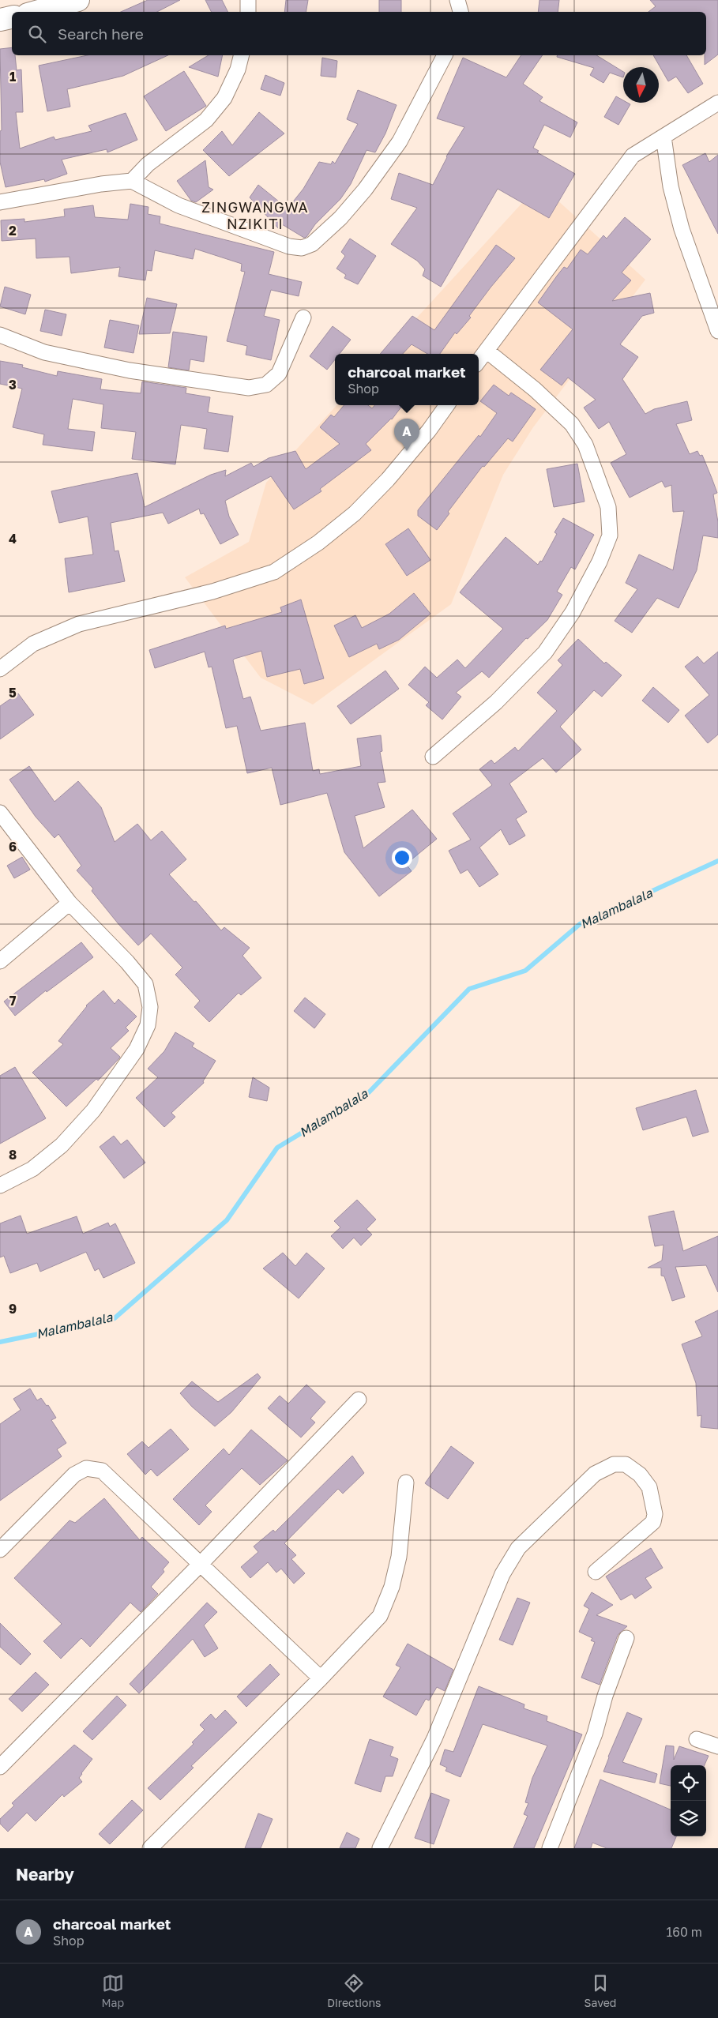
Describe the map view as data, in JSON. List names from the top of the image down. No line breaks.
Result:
{"districts":["ZINGWANGWA NZIKITI"],"water":["Malambalala"],"north":"bottom","page":{"search":"Search here","popup":["charcoal market","Shop"],"pins":"A","heading":"Nearby","list":[{"mark":"A","name":"charcoal market","note":"Shop","value":"160 m"}],"nav":["Map","Directions","Saved"]},"grid":{"rows":["1","2","3","4","5","6","7","8","9"]}}
